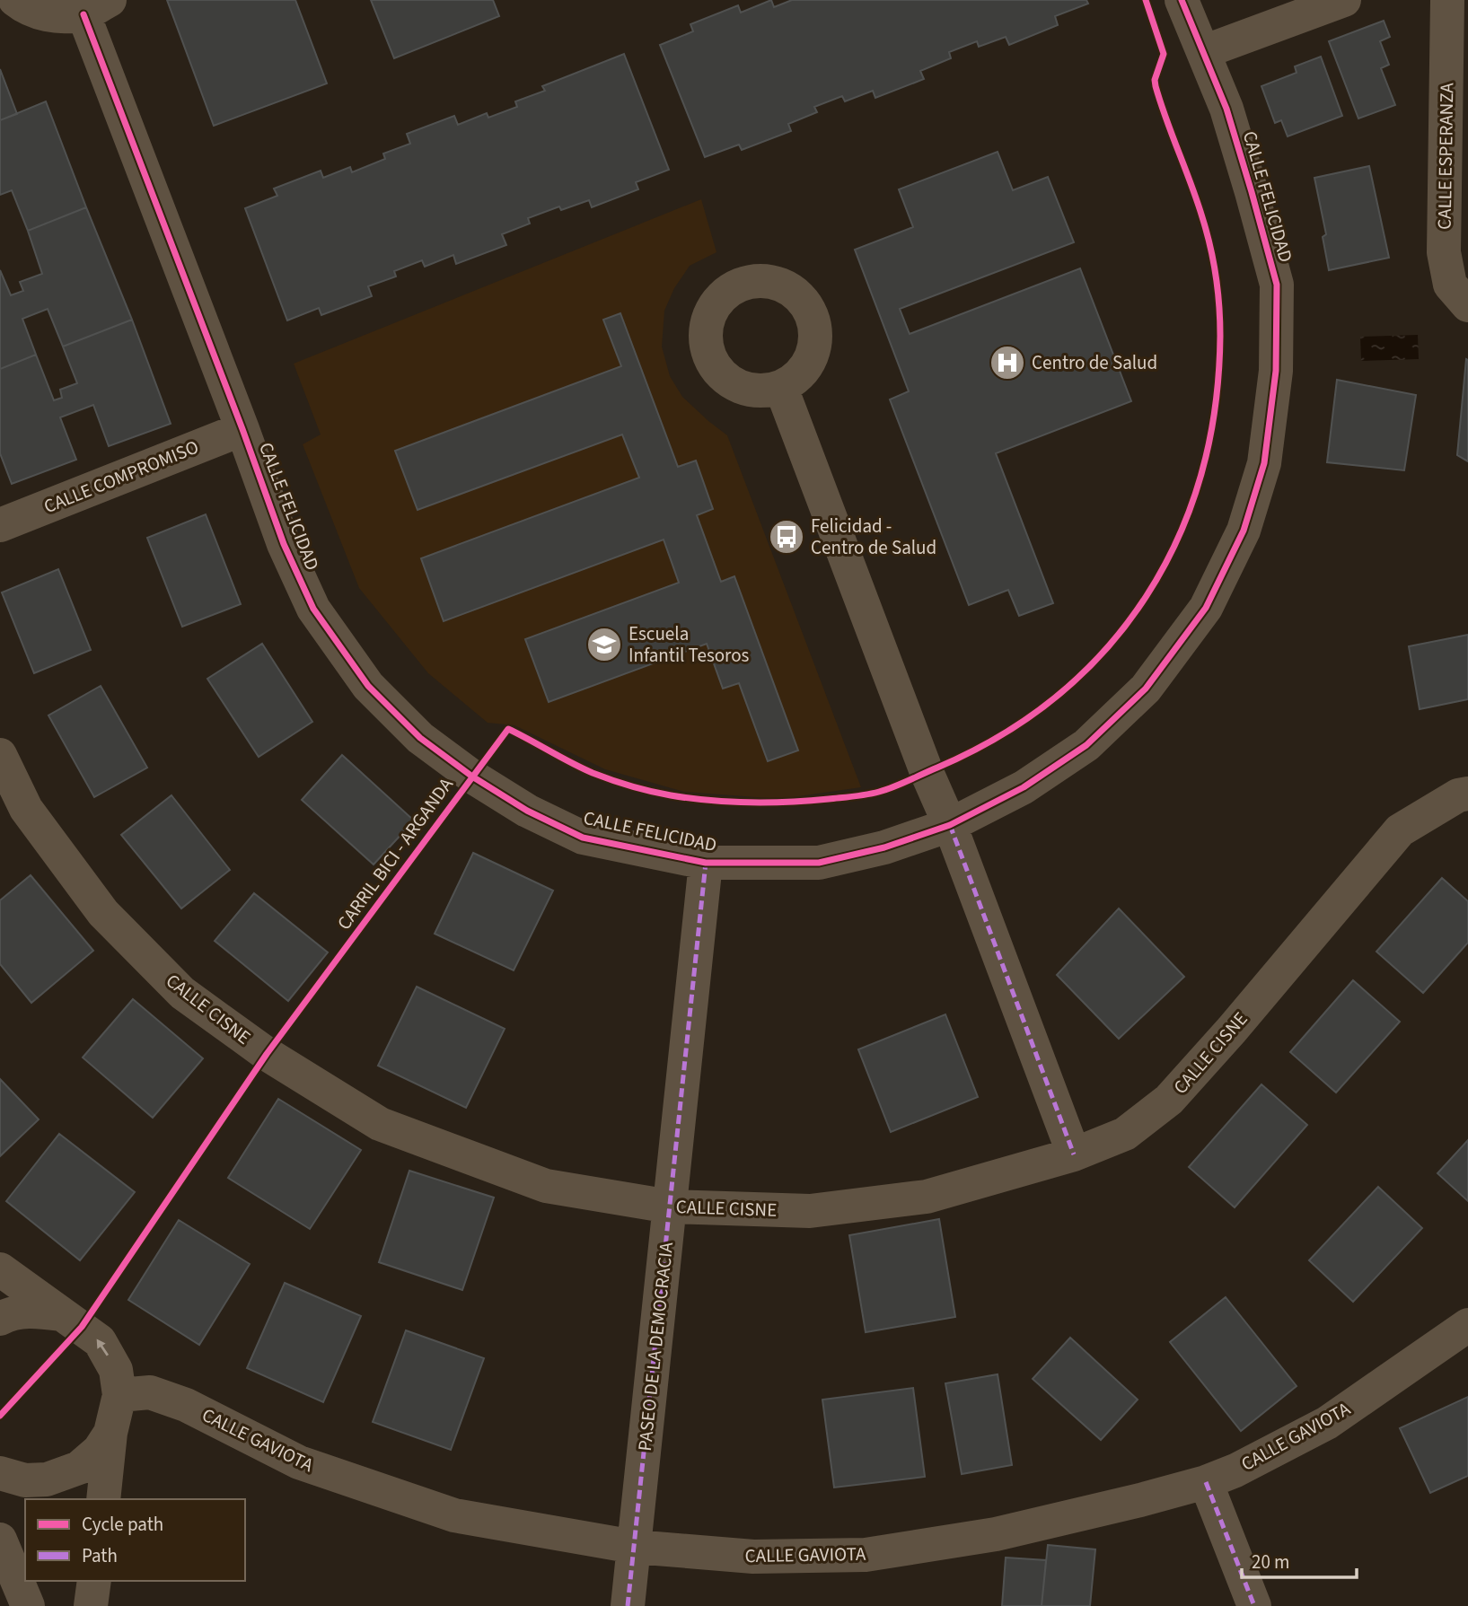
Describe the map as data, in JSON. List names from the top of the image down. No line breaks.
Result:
{"streets":{"street":["CALLE ESPERANZA","CALLE FELICIDAD","CALLE COMPROMISO","CALLE CISNE","PASEO DE LA DEMOCRACIA","CALLE GAVIOTA"],"cycle path":["CARRIL BICI - ARGANDA"]},"crossings":[["CALLE FELICIDAD","CALLE COMPROMISO"],["CALLE FELICIDAD","PASEO DE LA DEMOCRACIA"],["CALLE CISNE","PASEO DE LA DEMOCRACIA"],["PASEO DE LA DEMOCRACIA","CALLE GAVIOTA"]],"places":{"hospital":["Centro de Salud"],"bus stop":["Felicidad - Centro de Salud"],"school or university":["Escuela Infantil Tesoros"]},"legend":["Cycle path","Path"],"scale_bar":"20 m"}
